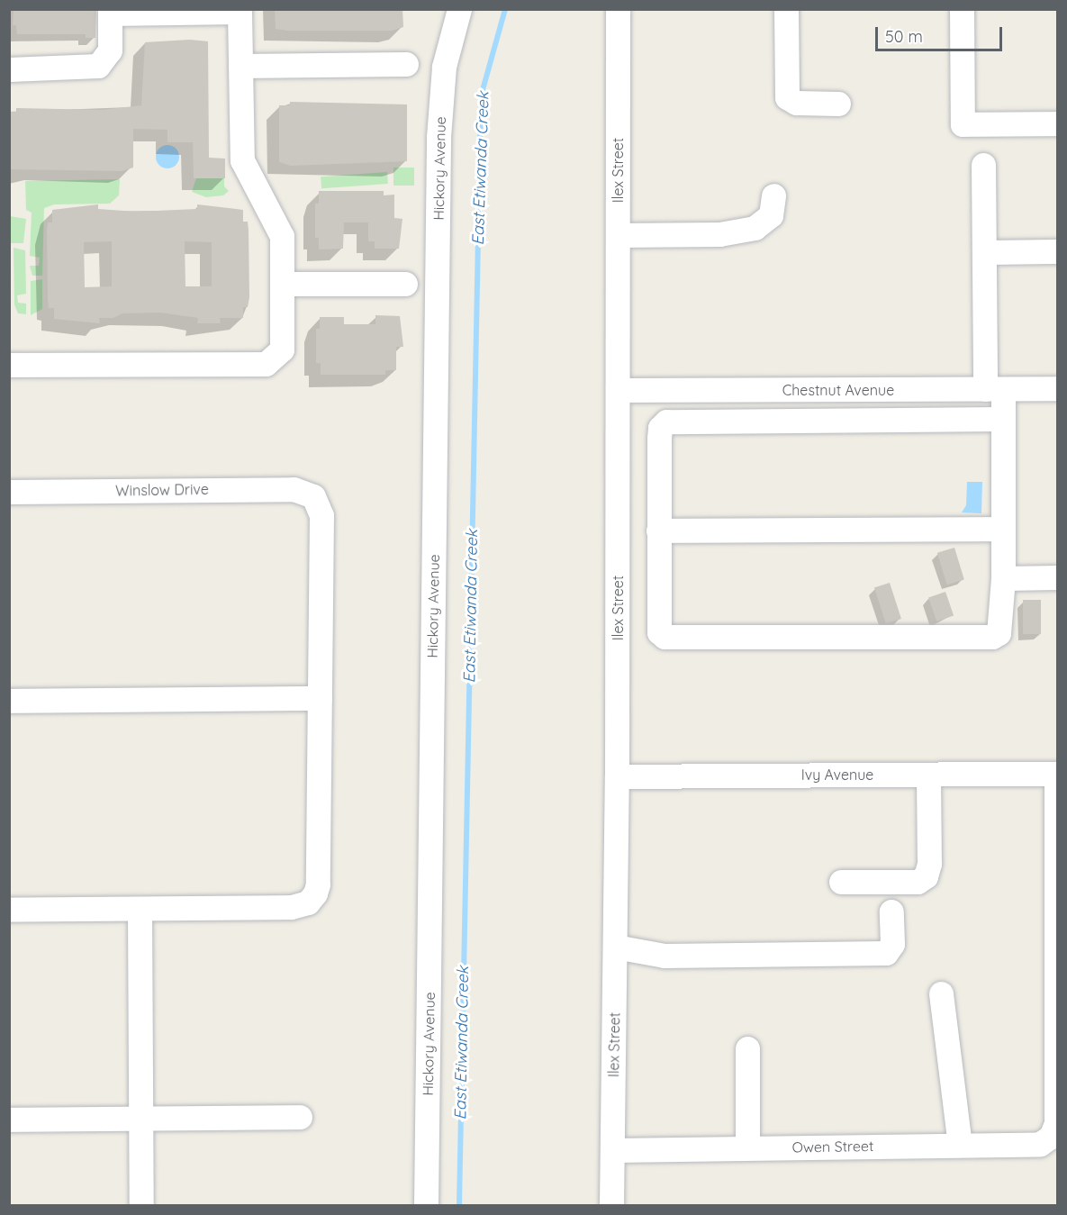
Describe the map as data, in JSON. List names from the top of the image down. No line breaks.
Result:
{"streets":{"street":["Hickory Avenue","Ilex Street","Chestnut Avenue","Winslow Drive","Ivy Avenue","Owen Street"]},"crossings":[["Ilex Street","Chestnut Avenue"],["Ilex Street","Ivy Avenue"],["Ilex Street","Owen Street"],["Ivy Avenue","Owen Street"]],"water":["East Etiwanda Creek"],"scale_bar":"50 m"}
